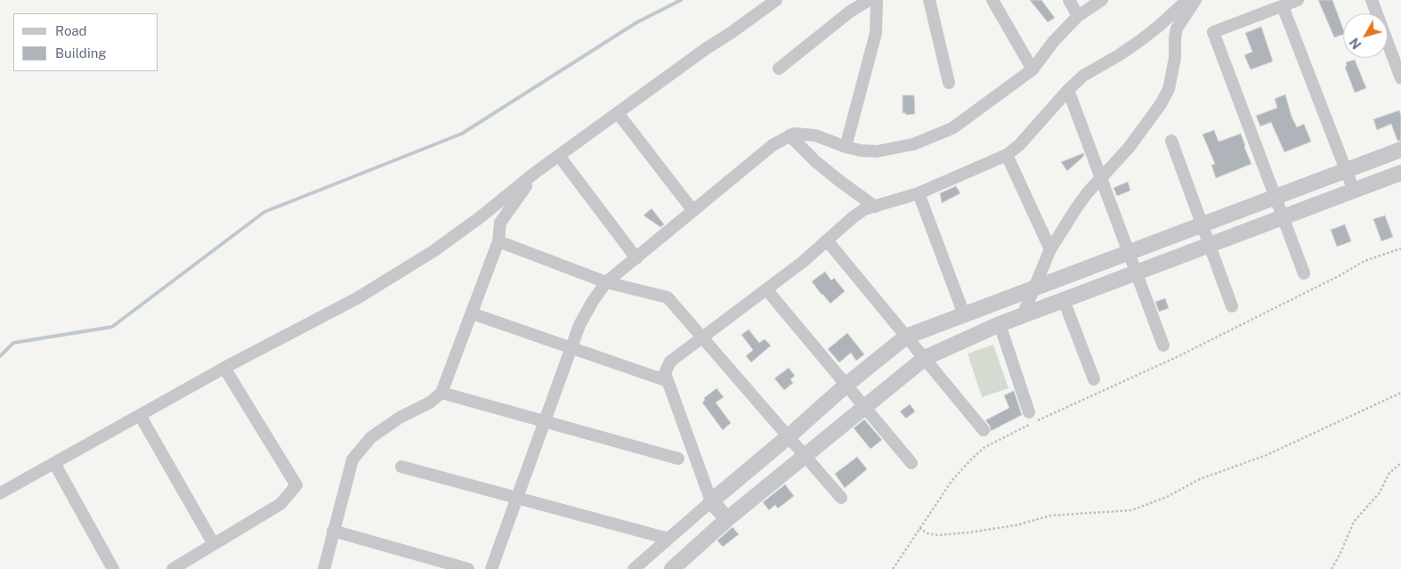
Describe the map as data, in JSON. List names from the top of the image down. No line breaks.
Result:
{"legend":["Road","Building"],"north":"bottom left"}
